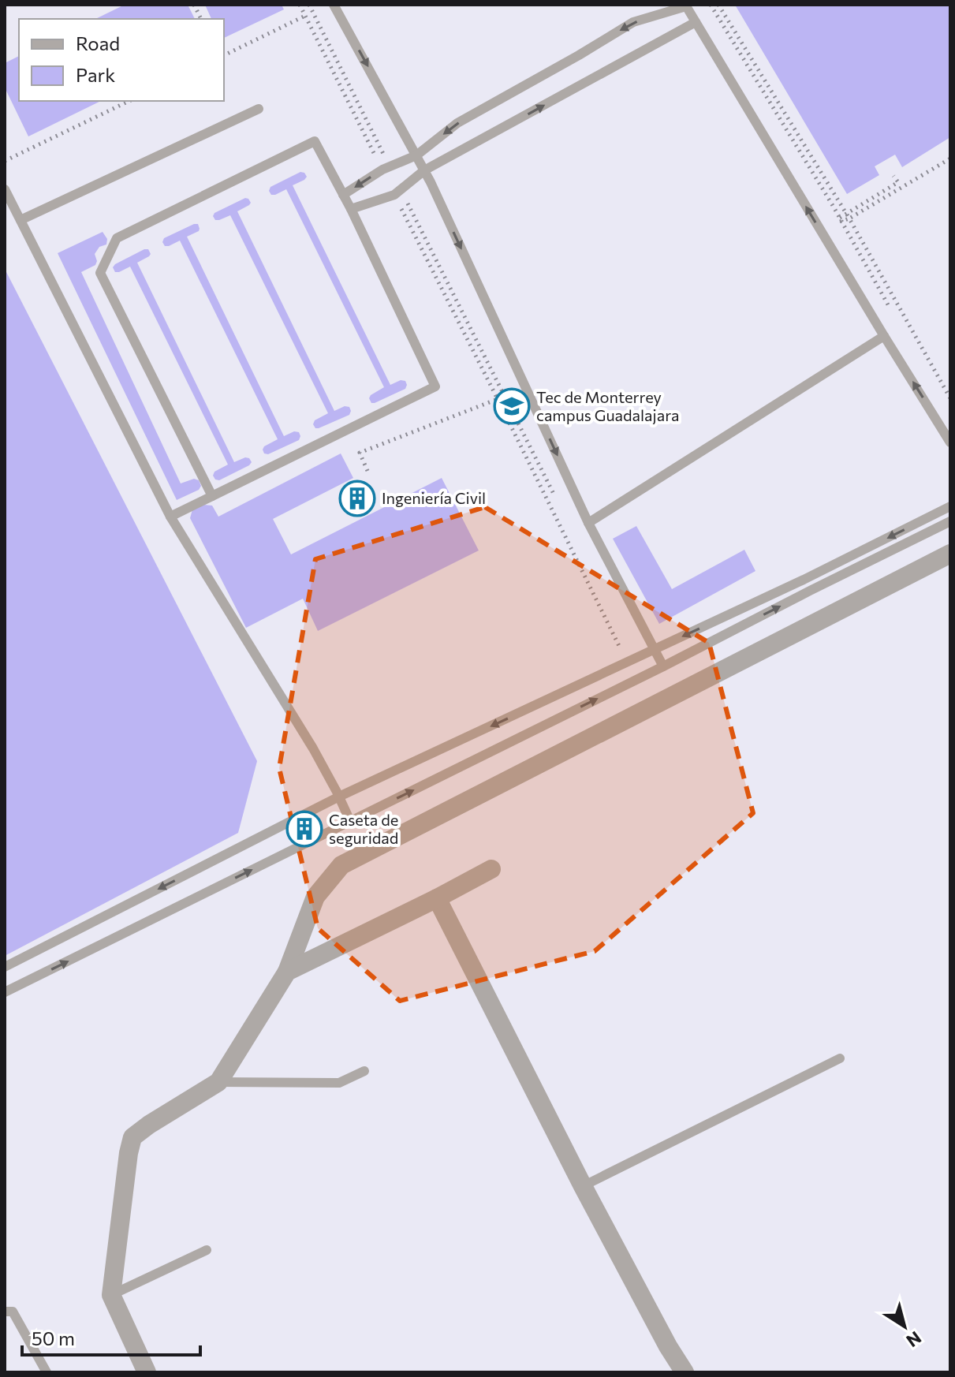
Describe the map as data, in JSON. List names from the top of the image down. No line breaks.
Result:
{"places":{"school or university":["Tec de Monterrey campus Guadalajara"],"building":["Ingeniería Civil","Caseta de seguridad"]},"legend":["Road","Park"],"scale_bar":"50 m","north":"bottom right"}
